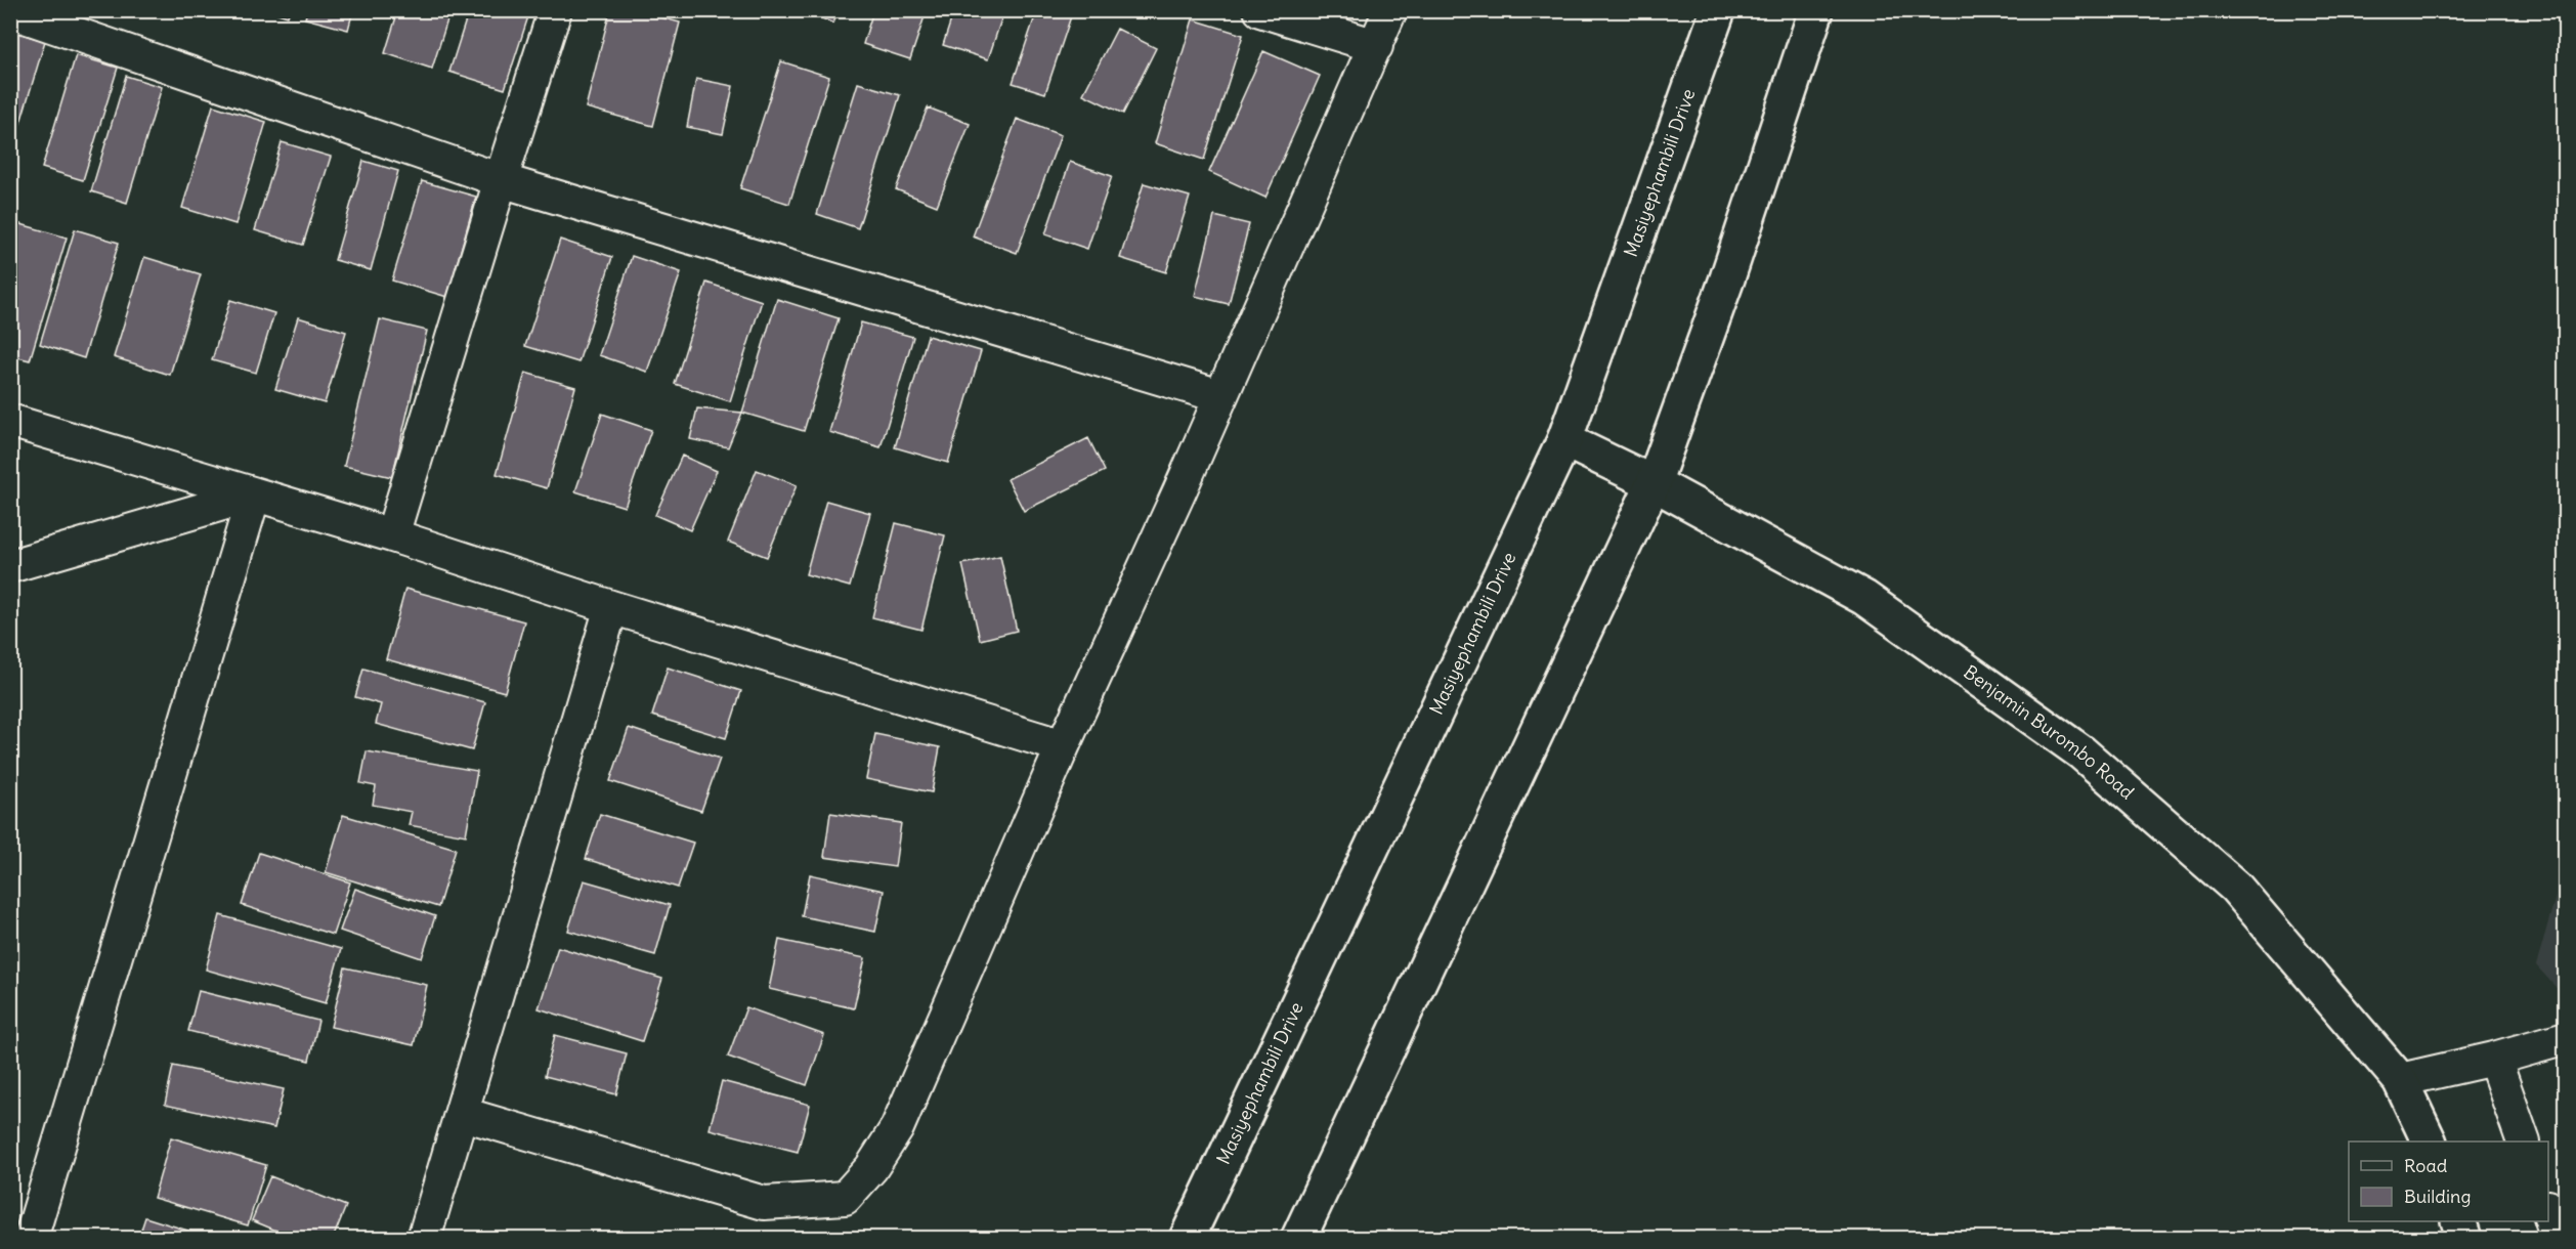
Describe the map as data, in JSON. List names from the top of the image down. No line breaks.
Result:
{"streets":{"main road":["Masiyephambili Drive","Benjamin Burombo Road"]},"crossings":[["Masiyephambili Drive","Benjamin Burombo Road"]],"legend":["Road","Building"]}
